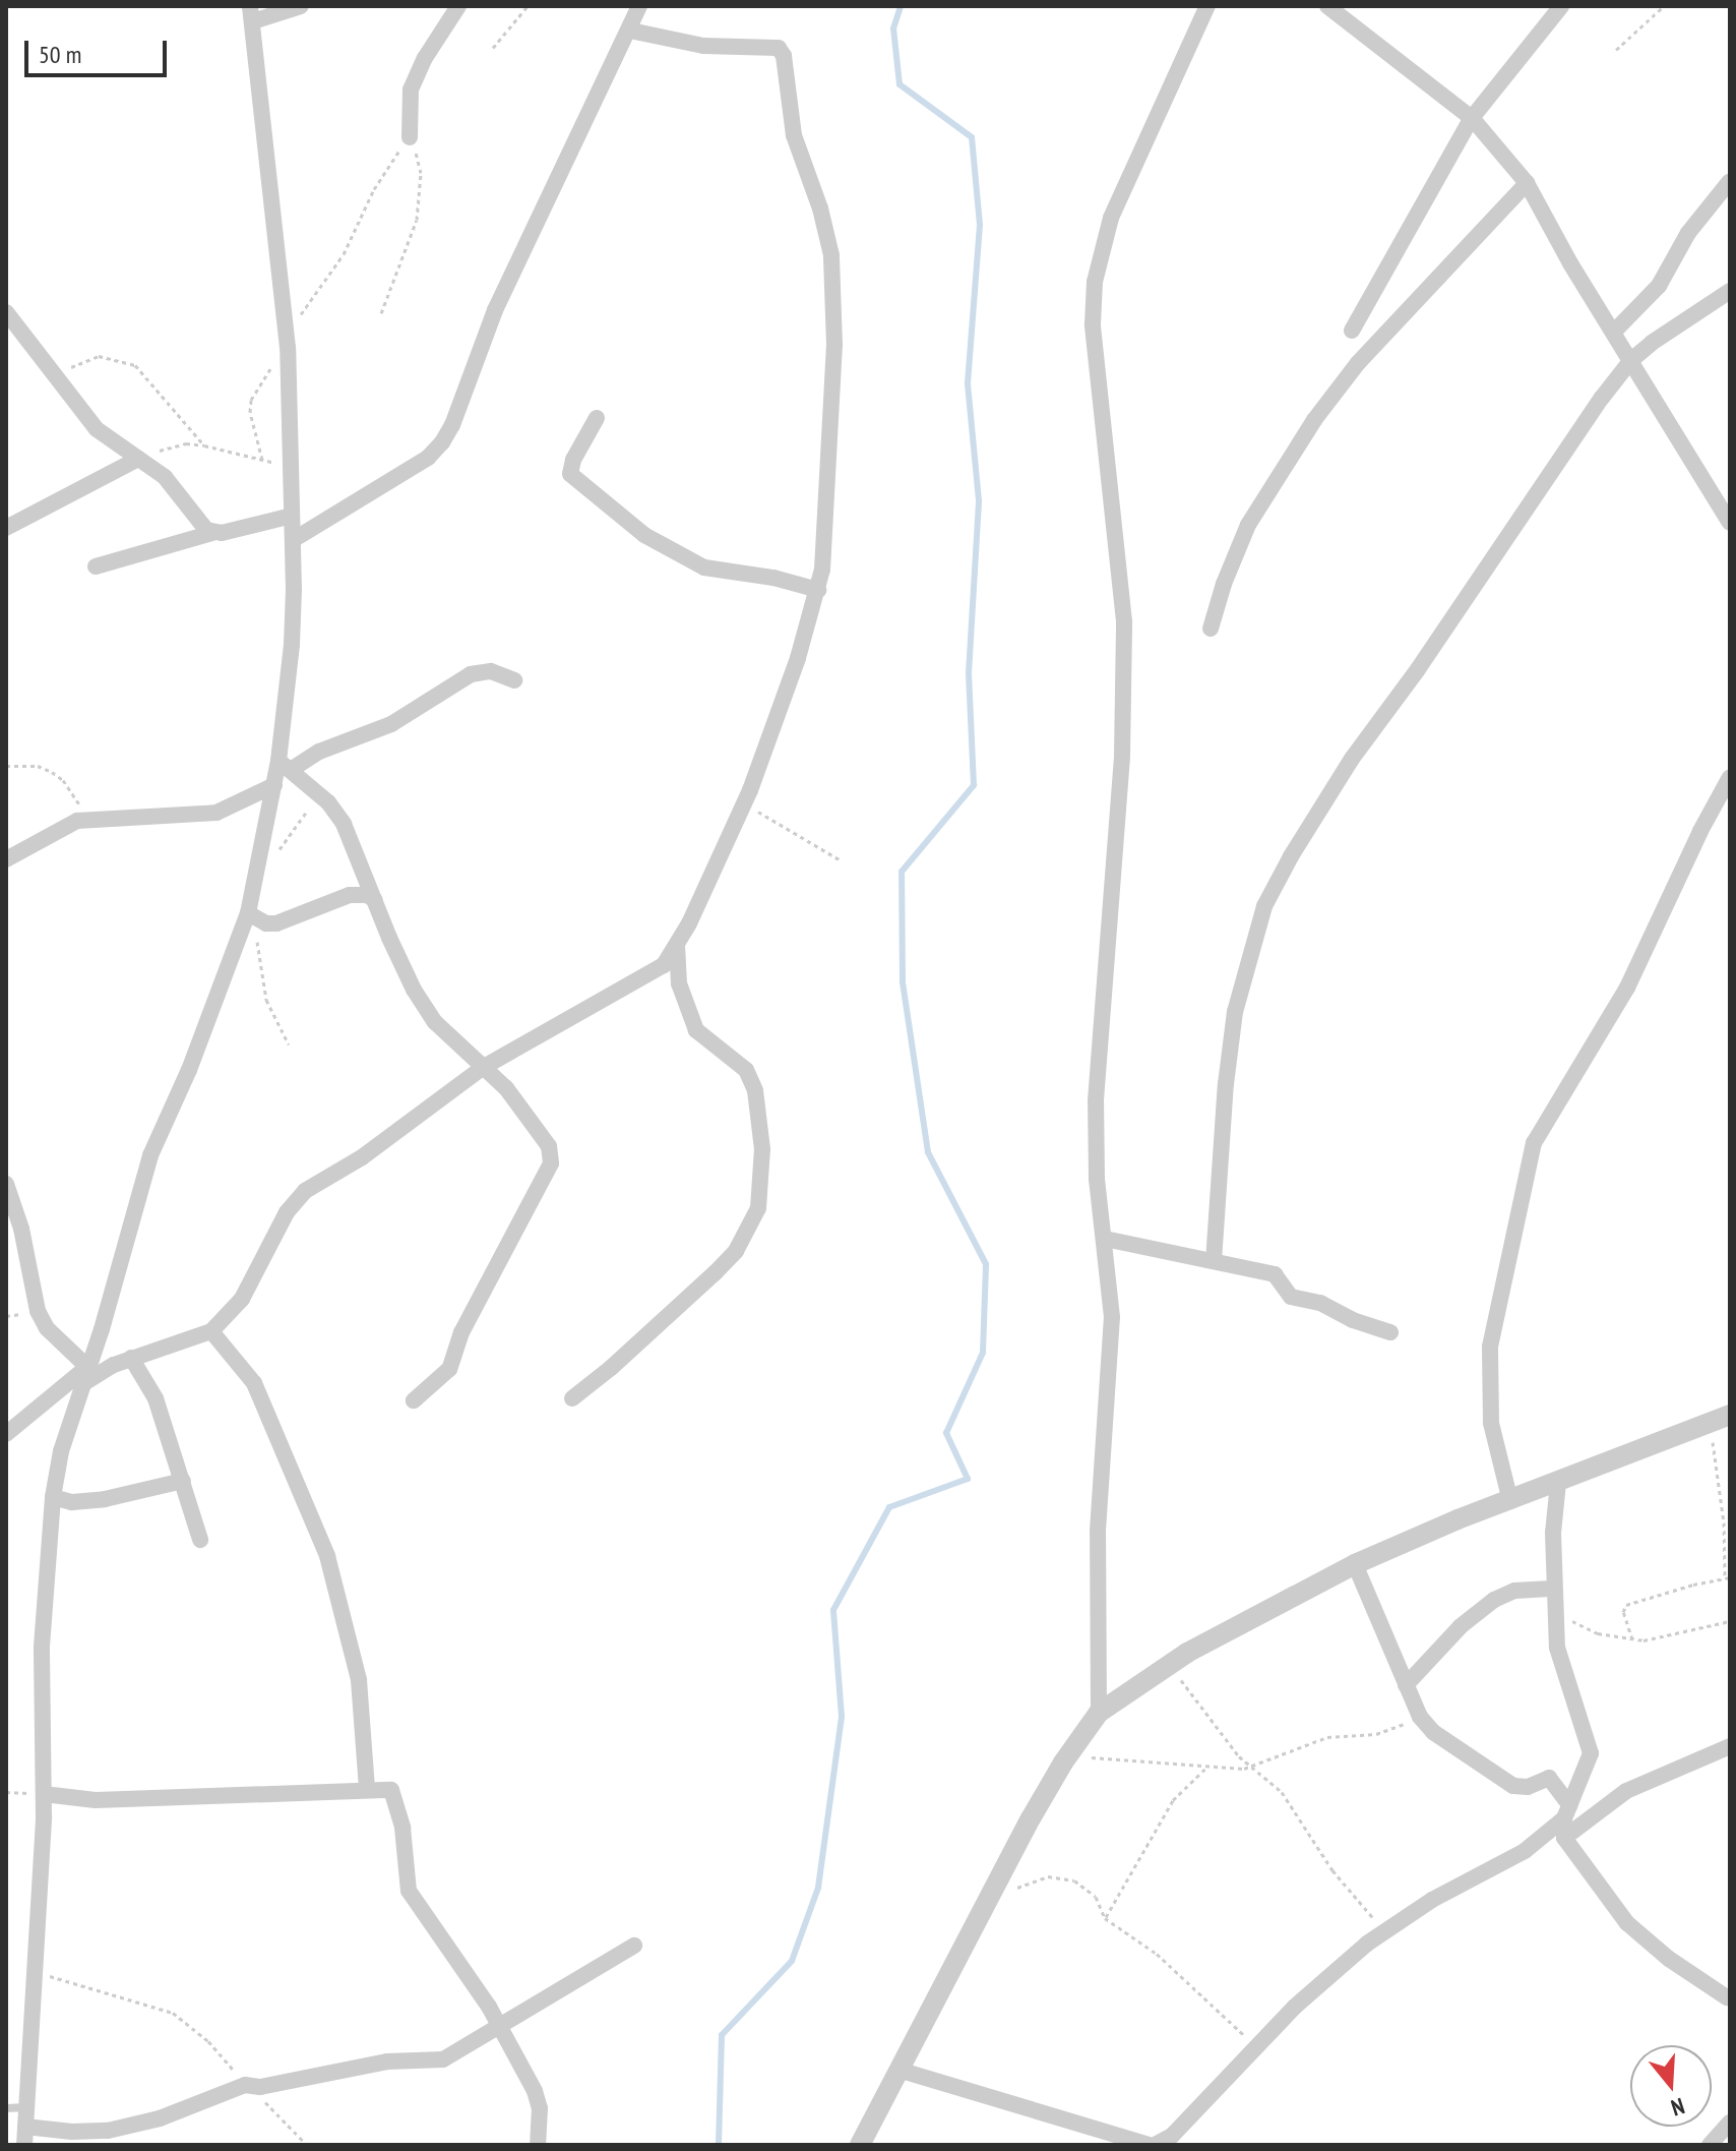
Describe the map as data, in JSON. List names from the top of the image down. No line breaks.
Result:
{"scale_bar":"50 m","north":"bottom"}
